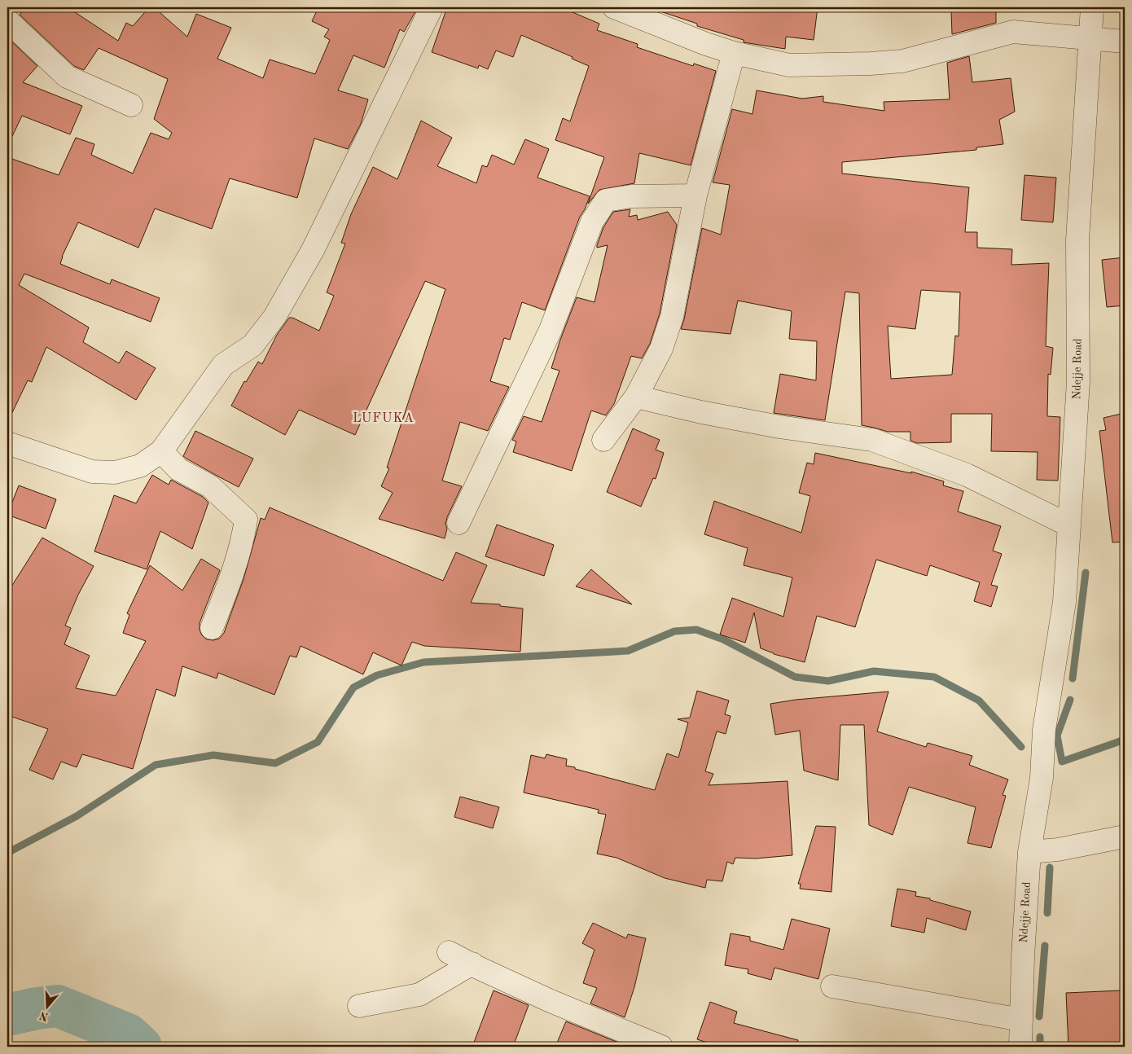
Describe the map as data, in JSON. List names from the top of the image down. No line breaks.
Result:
{"streets":{"street":["Ndejje Road"]},"districts":["LUFUKA"],"north":"bottom"}
